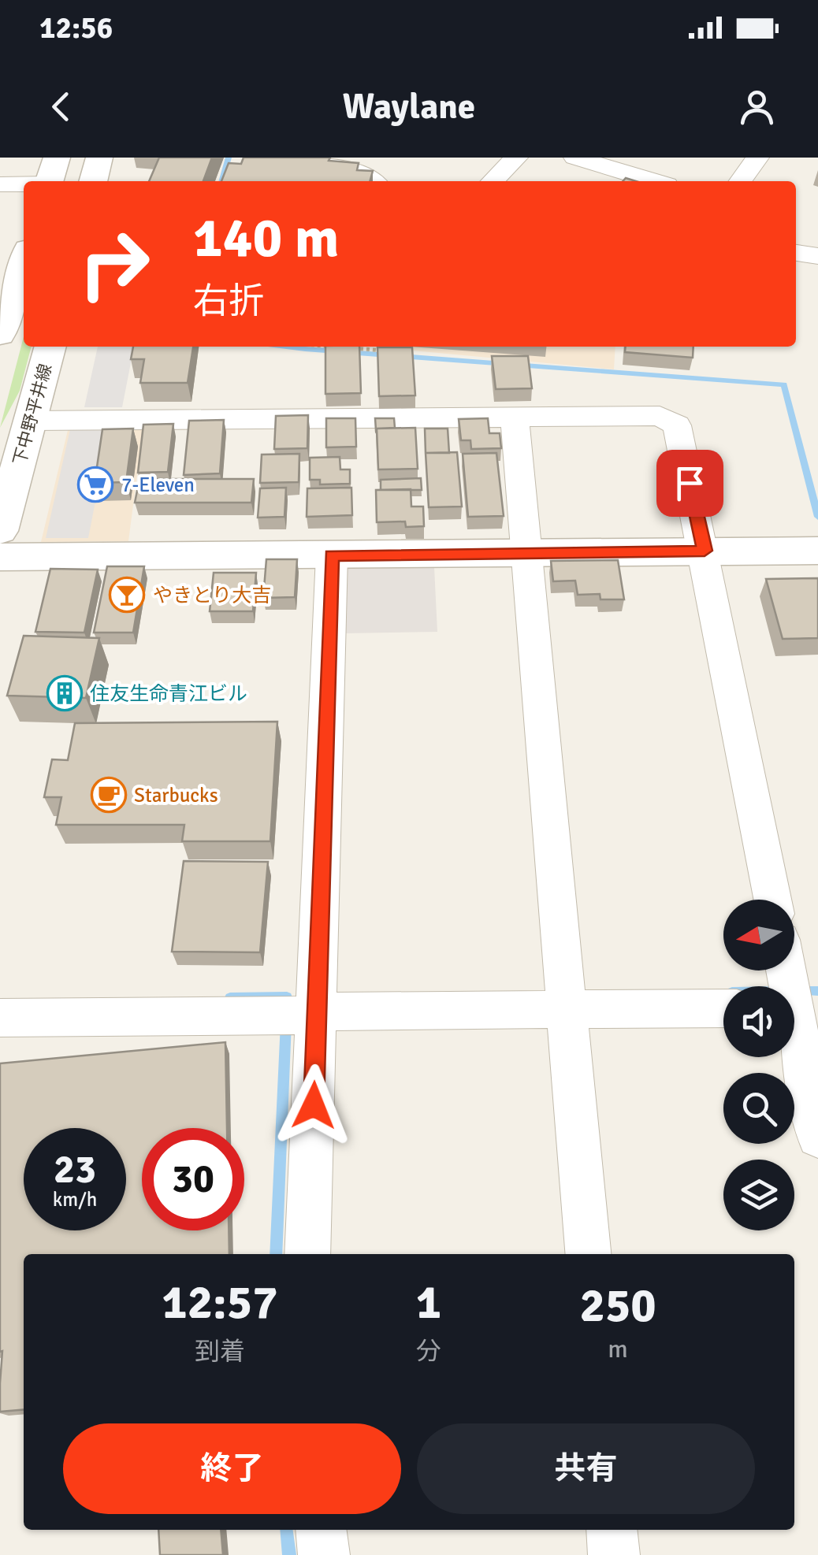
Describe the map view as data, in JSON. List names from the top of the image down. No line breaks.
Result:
{"streets":{"street":["下中野平井線"]},"places":{"supermarket":["7-Eleven"],"bar":["やきとり大吉"],"building":["住友生命青江ビル"],"cafe":["Starbucks"]},"north":"left","page":{"status":"12:56","header":"Waylane","turn":["140 m","右折"],"speed":"23 km/h","limit":"30","eta":["12:57","到着","1","分","250","m"],"buttons":["終了","共有"]}}
